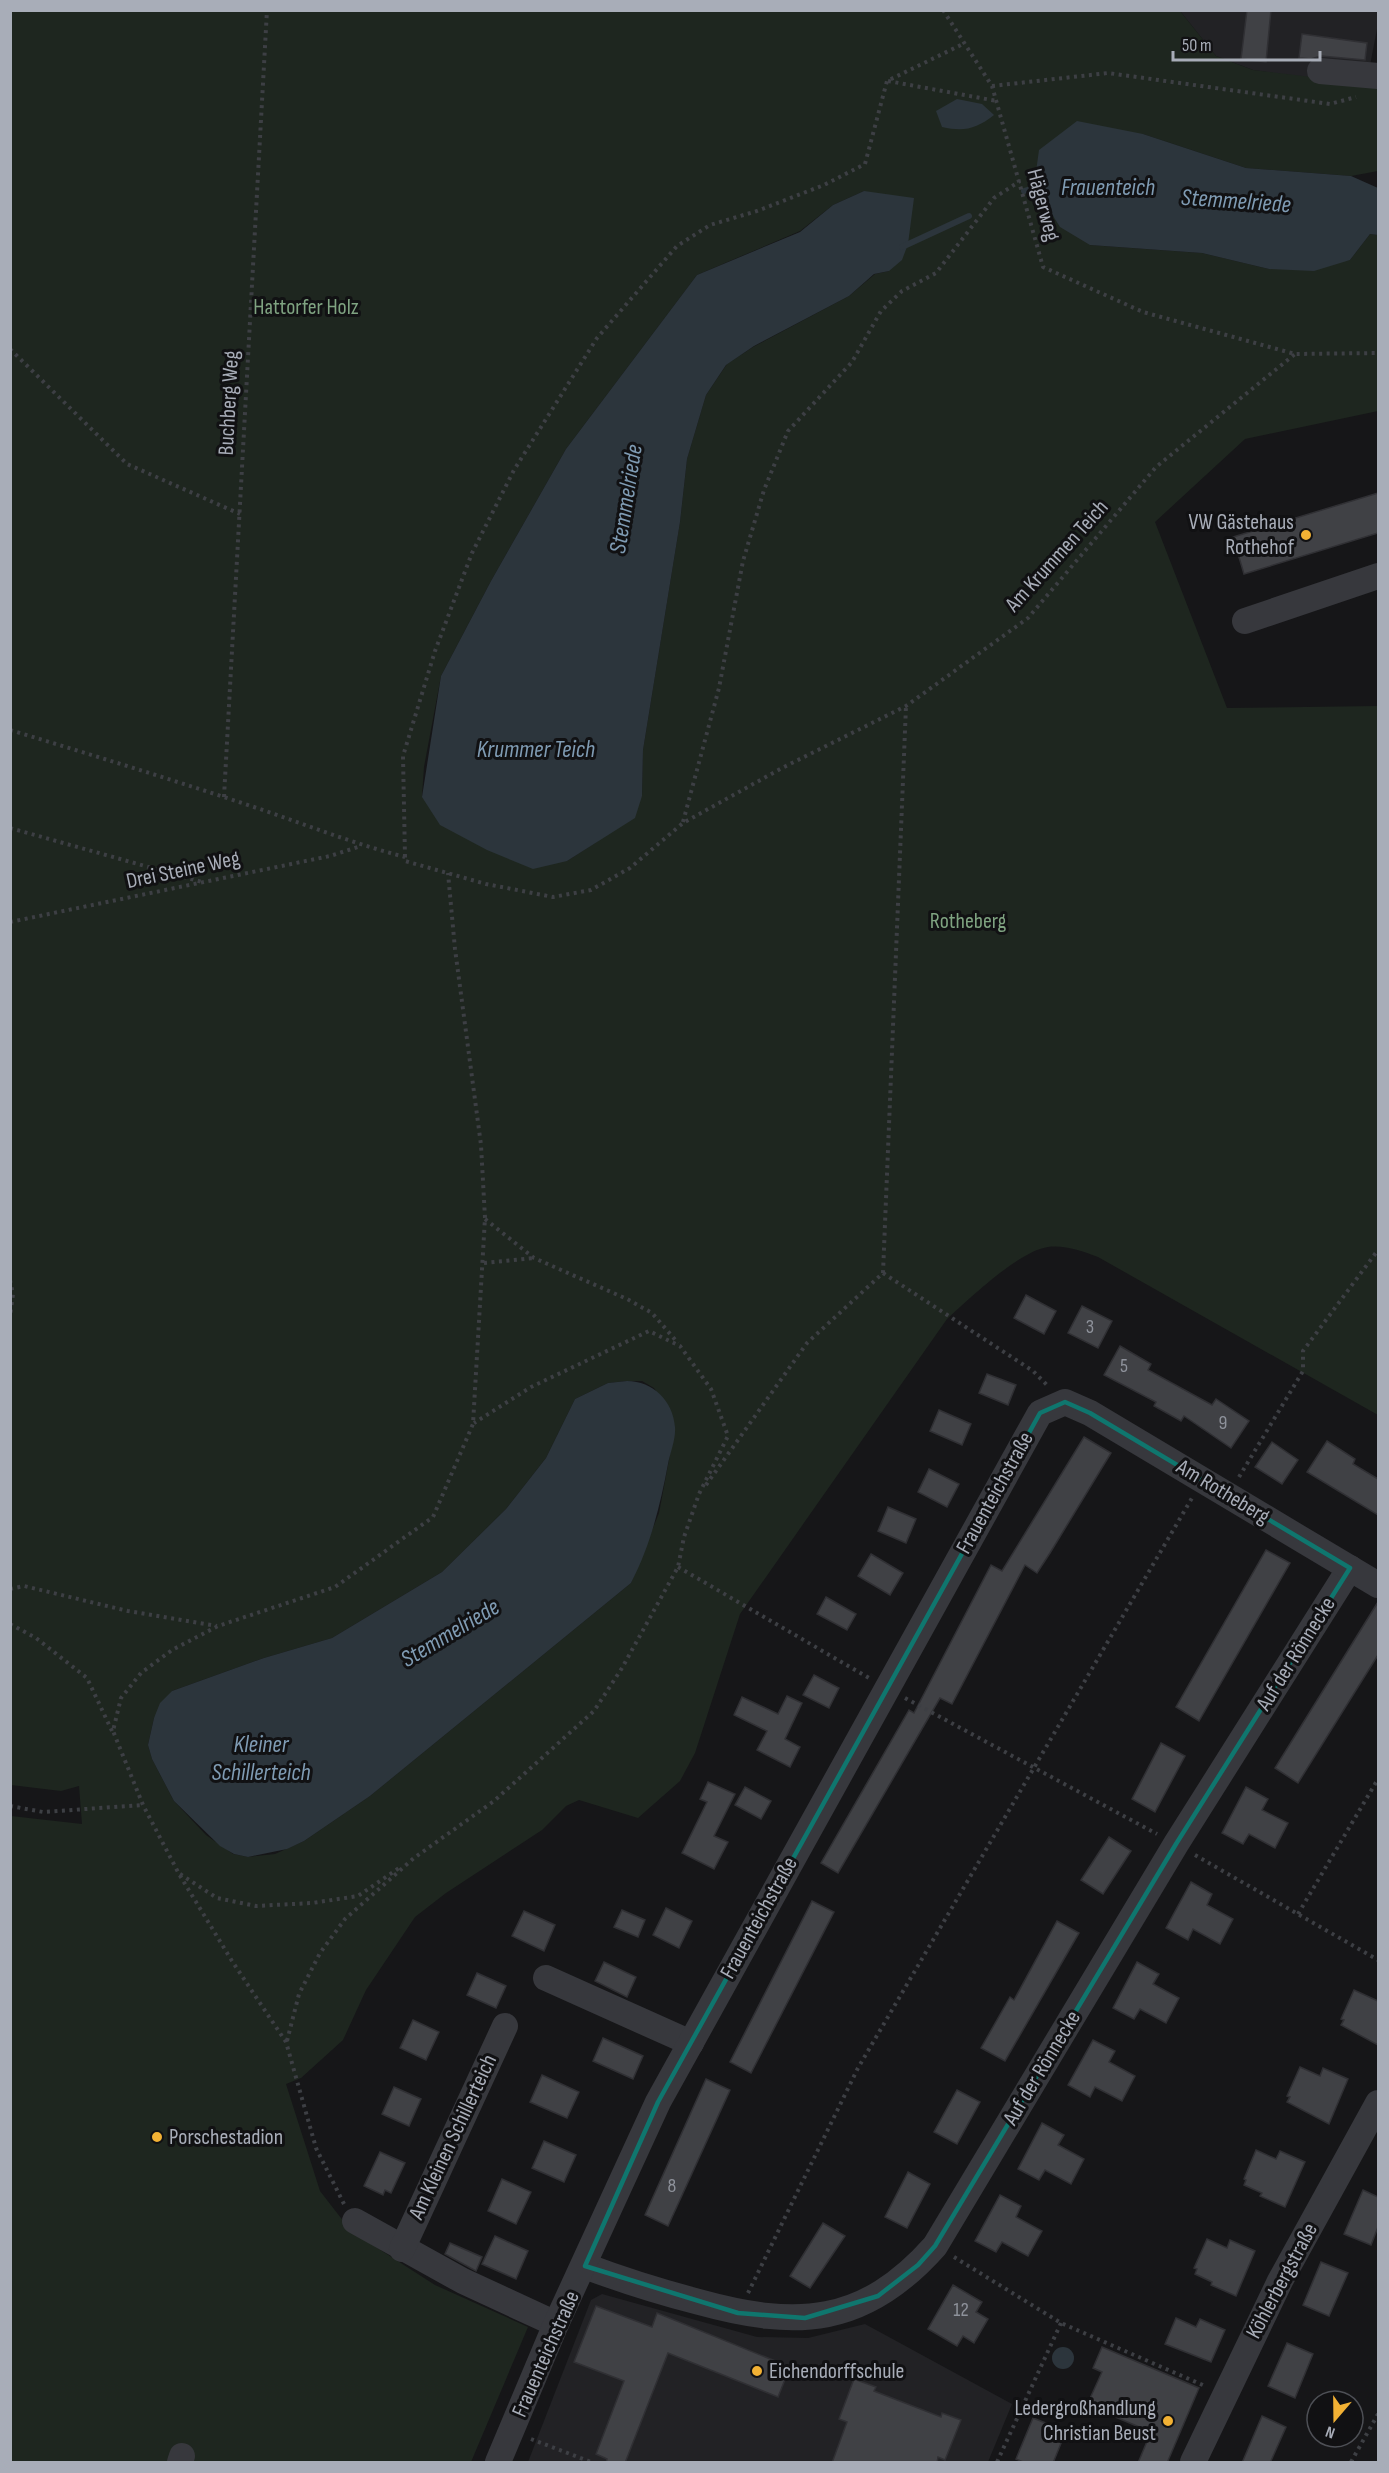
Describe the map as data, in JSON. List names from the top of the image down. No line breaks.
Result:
{"streets":{"street":["Am Rotheberg","Frauenteichstraße","Auf der Rönnecke","Am Kleinen Schillerteich","Köhlerbergstraße"],"path":["Hägerweg","Buchberg Weg","Am Krummen Teich","Drei Steine Weg"]},"crossings":[["Hägerweg","Am Krummen Teich"],["Buchberg Weg","Am Krummen Teich"],["Am Krummen Teich","Drei Steine Weg"],["Am Rotheberg","Frauenteichstraße"],["Am Rotheberg","Auf der Rönnecke"],["Frauenteichstraße","Auf der Rönnecke"],["Frauenteichstraße","Am Kleinen Schillerteich"]],"water":["Frauenteich","Stemmelriede","Krummer Teich","Kleiner Schillerteich"],"parks":["Hattorfer Holz","Rotheberg"],"places":["VW Gästehaus Rothehof","Porschestadion","Eichendorffschule","Ledergroßhandlung Christian Beust"],"house_numbers":["3","5","9","8","12"],"scale_bar":"50 m","north":"bottom"}
